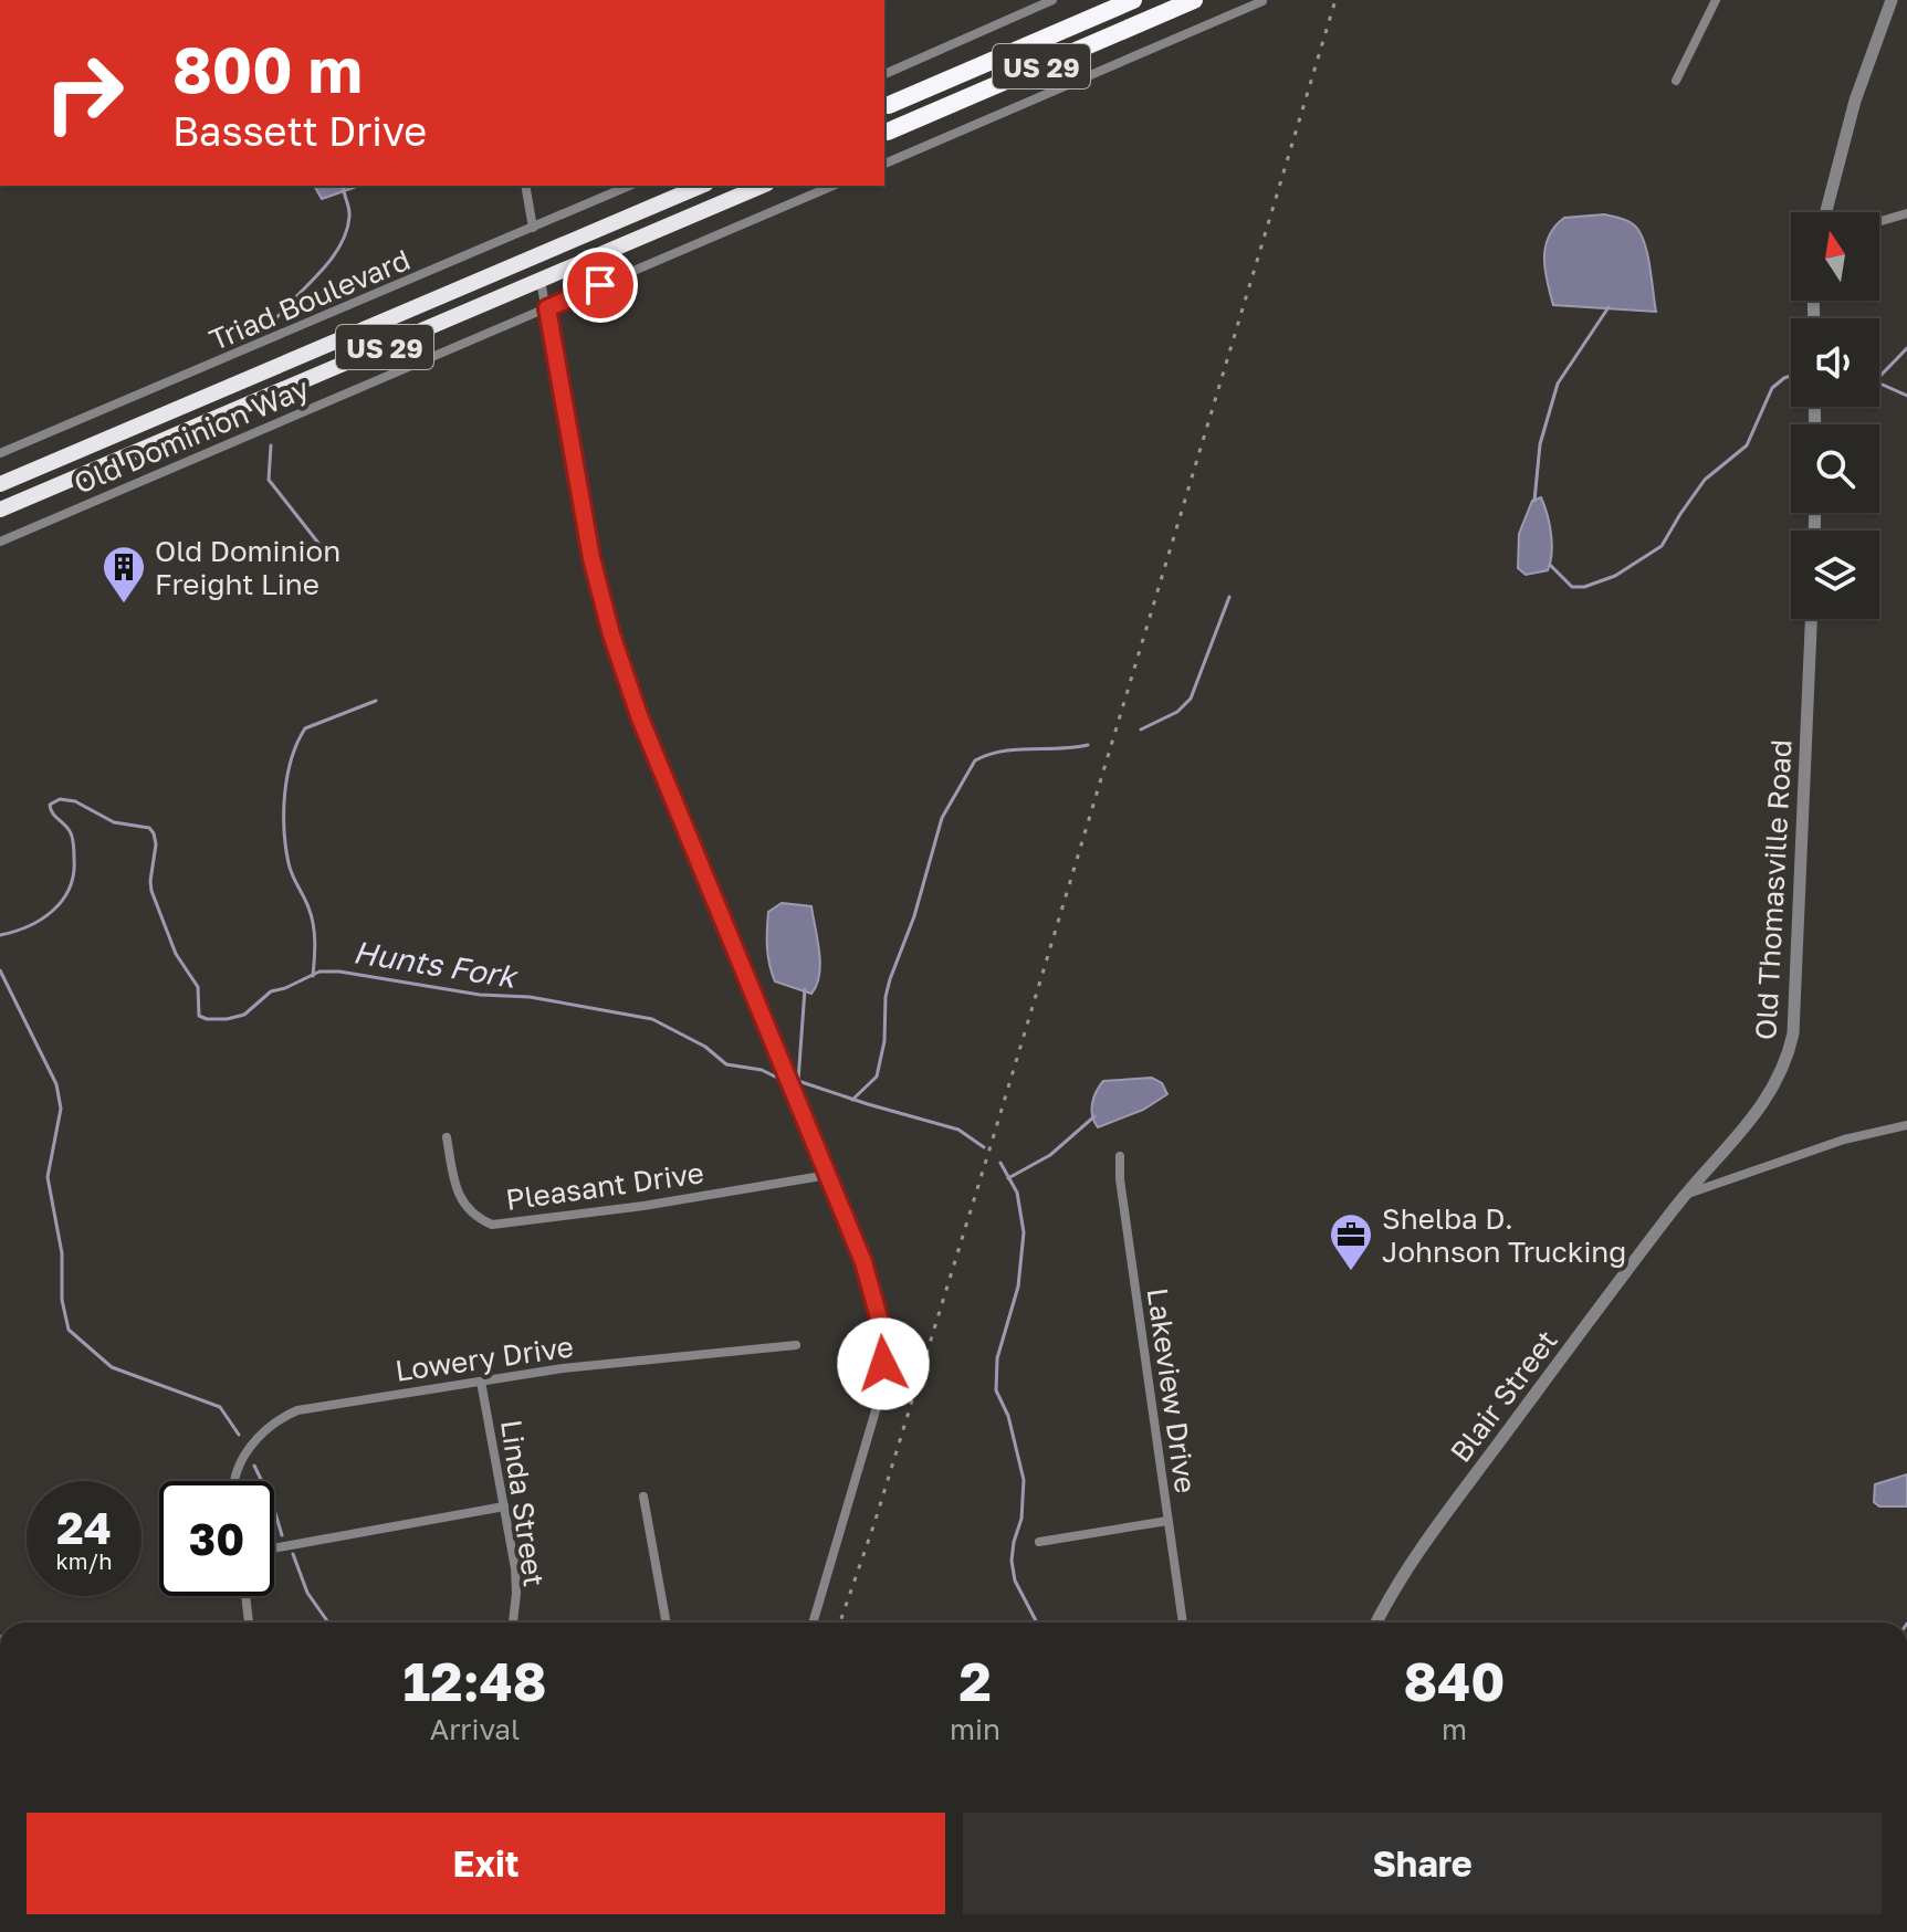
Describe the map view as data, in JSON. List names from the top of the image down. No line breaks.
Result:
{"streets":{"highway":["US 29"],"street":["Triad Boulevard","Old Dominion Way","Old Thomasville Road","Pleasant Drive","Lowery Drive","Lakeview Drive","Blair Street","Linda Street"]},"crossings":[["Old Thomasville Road","Blair Street"],["Lowery Drive","Linda Street"]],"water":["Hunts Fork"],"places":{"building":["Old Dominion Freight Line"],"office":["Shelba D. Johnson Trucking"]},"north":"top","page":{"turn":["800 m","Bassett Drive"],"speed":"24 km/h","limit":"30","eta":["12:48","Arrival","2","min","840","m"],"buttons":["Exit","Share"]}}
